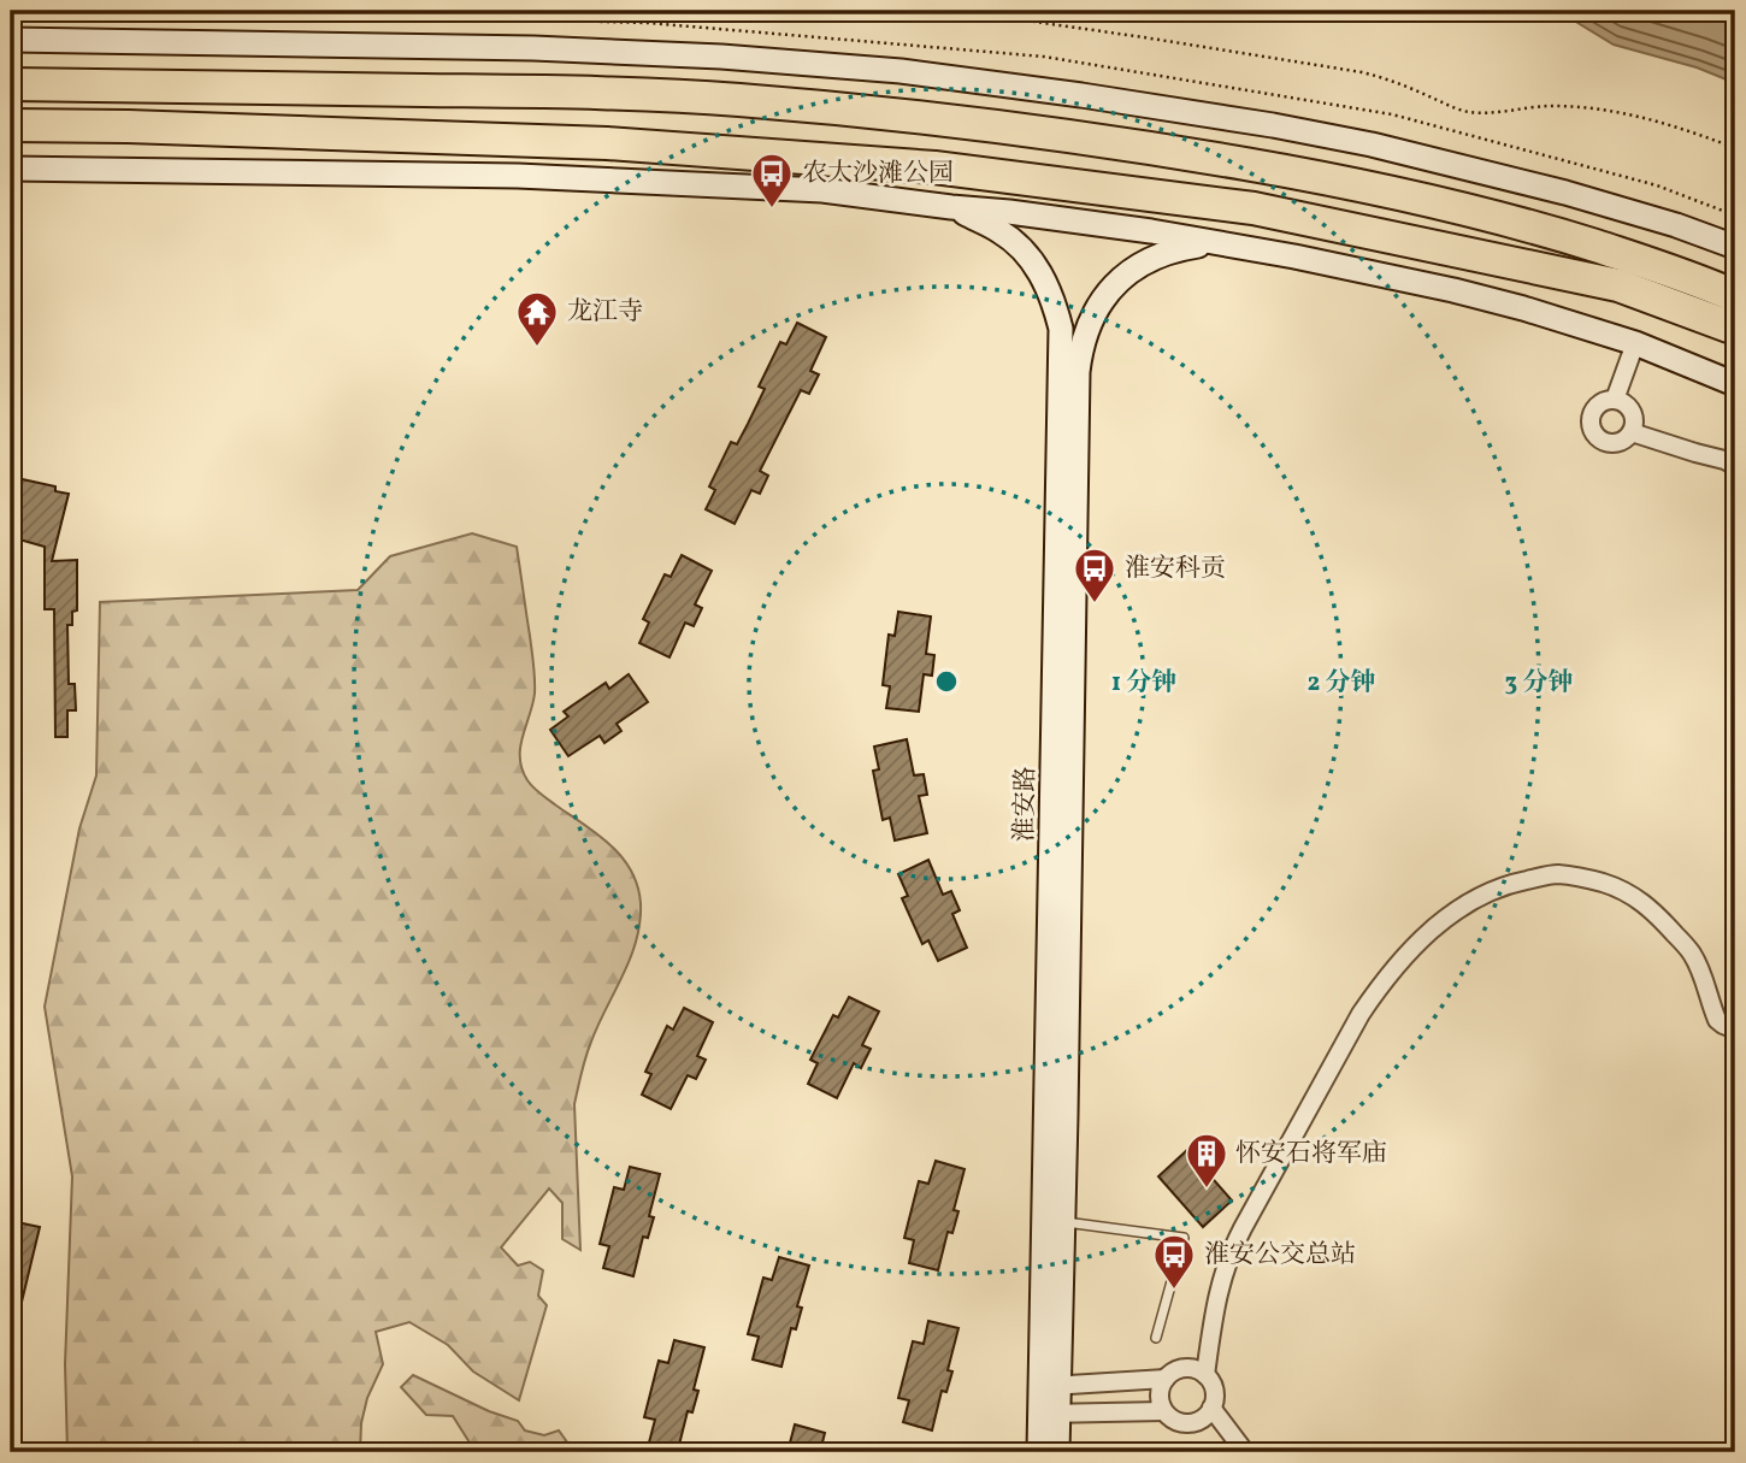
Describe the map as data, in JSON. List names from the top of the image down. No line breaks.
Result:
{"streets":{"main road":["淮安路"]},"places":{"bus stop":["农大沙滩公园","淮安科贡","淮安公交总站"],"temple":["龙江寺"],"building":["怀安石将军庙"]},"rings":["1 分钟","2 分钟","3 分钟"]}
